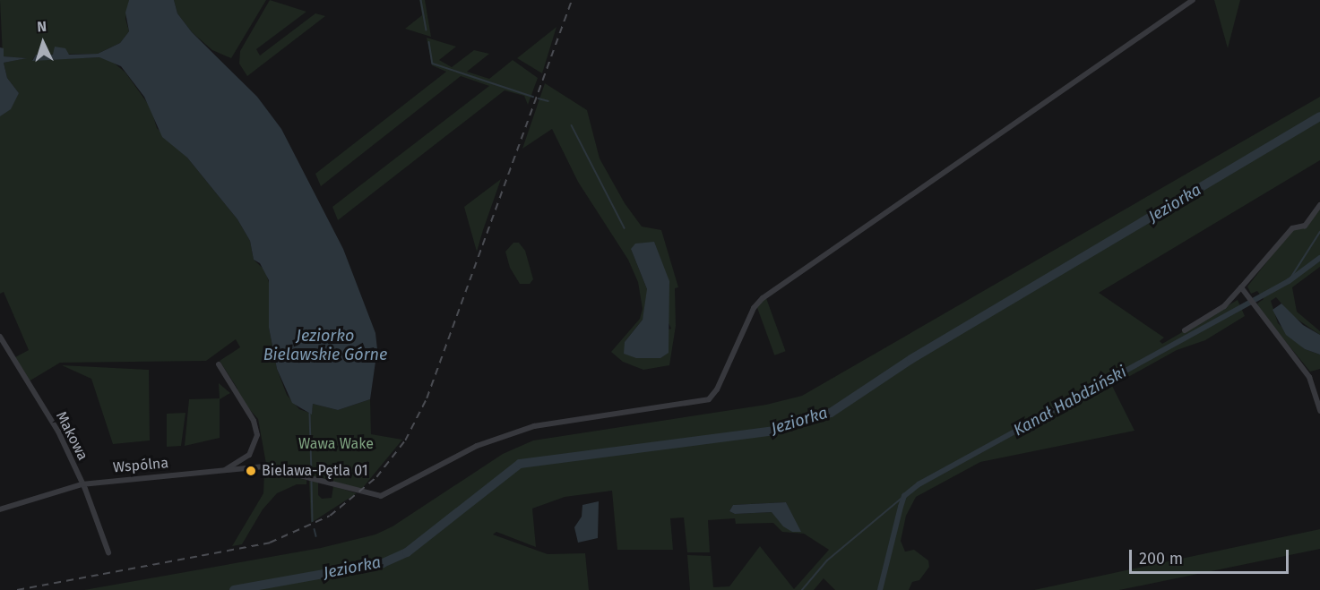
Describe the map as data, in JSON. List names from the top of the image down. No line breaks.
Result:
{"streets":{"street":["Makowa","Wspólna"]},"crossings":[["Makowa","Wspólna"]],"water":["Jeziorka","Jeziorko Bielawskie Górne","Kanał Habdziński"],"parks":["Wawa Wake"],"places":["Bielawa-Pętla 01"],"scale_bar":"200 m","north":"top"}
